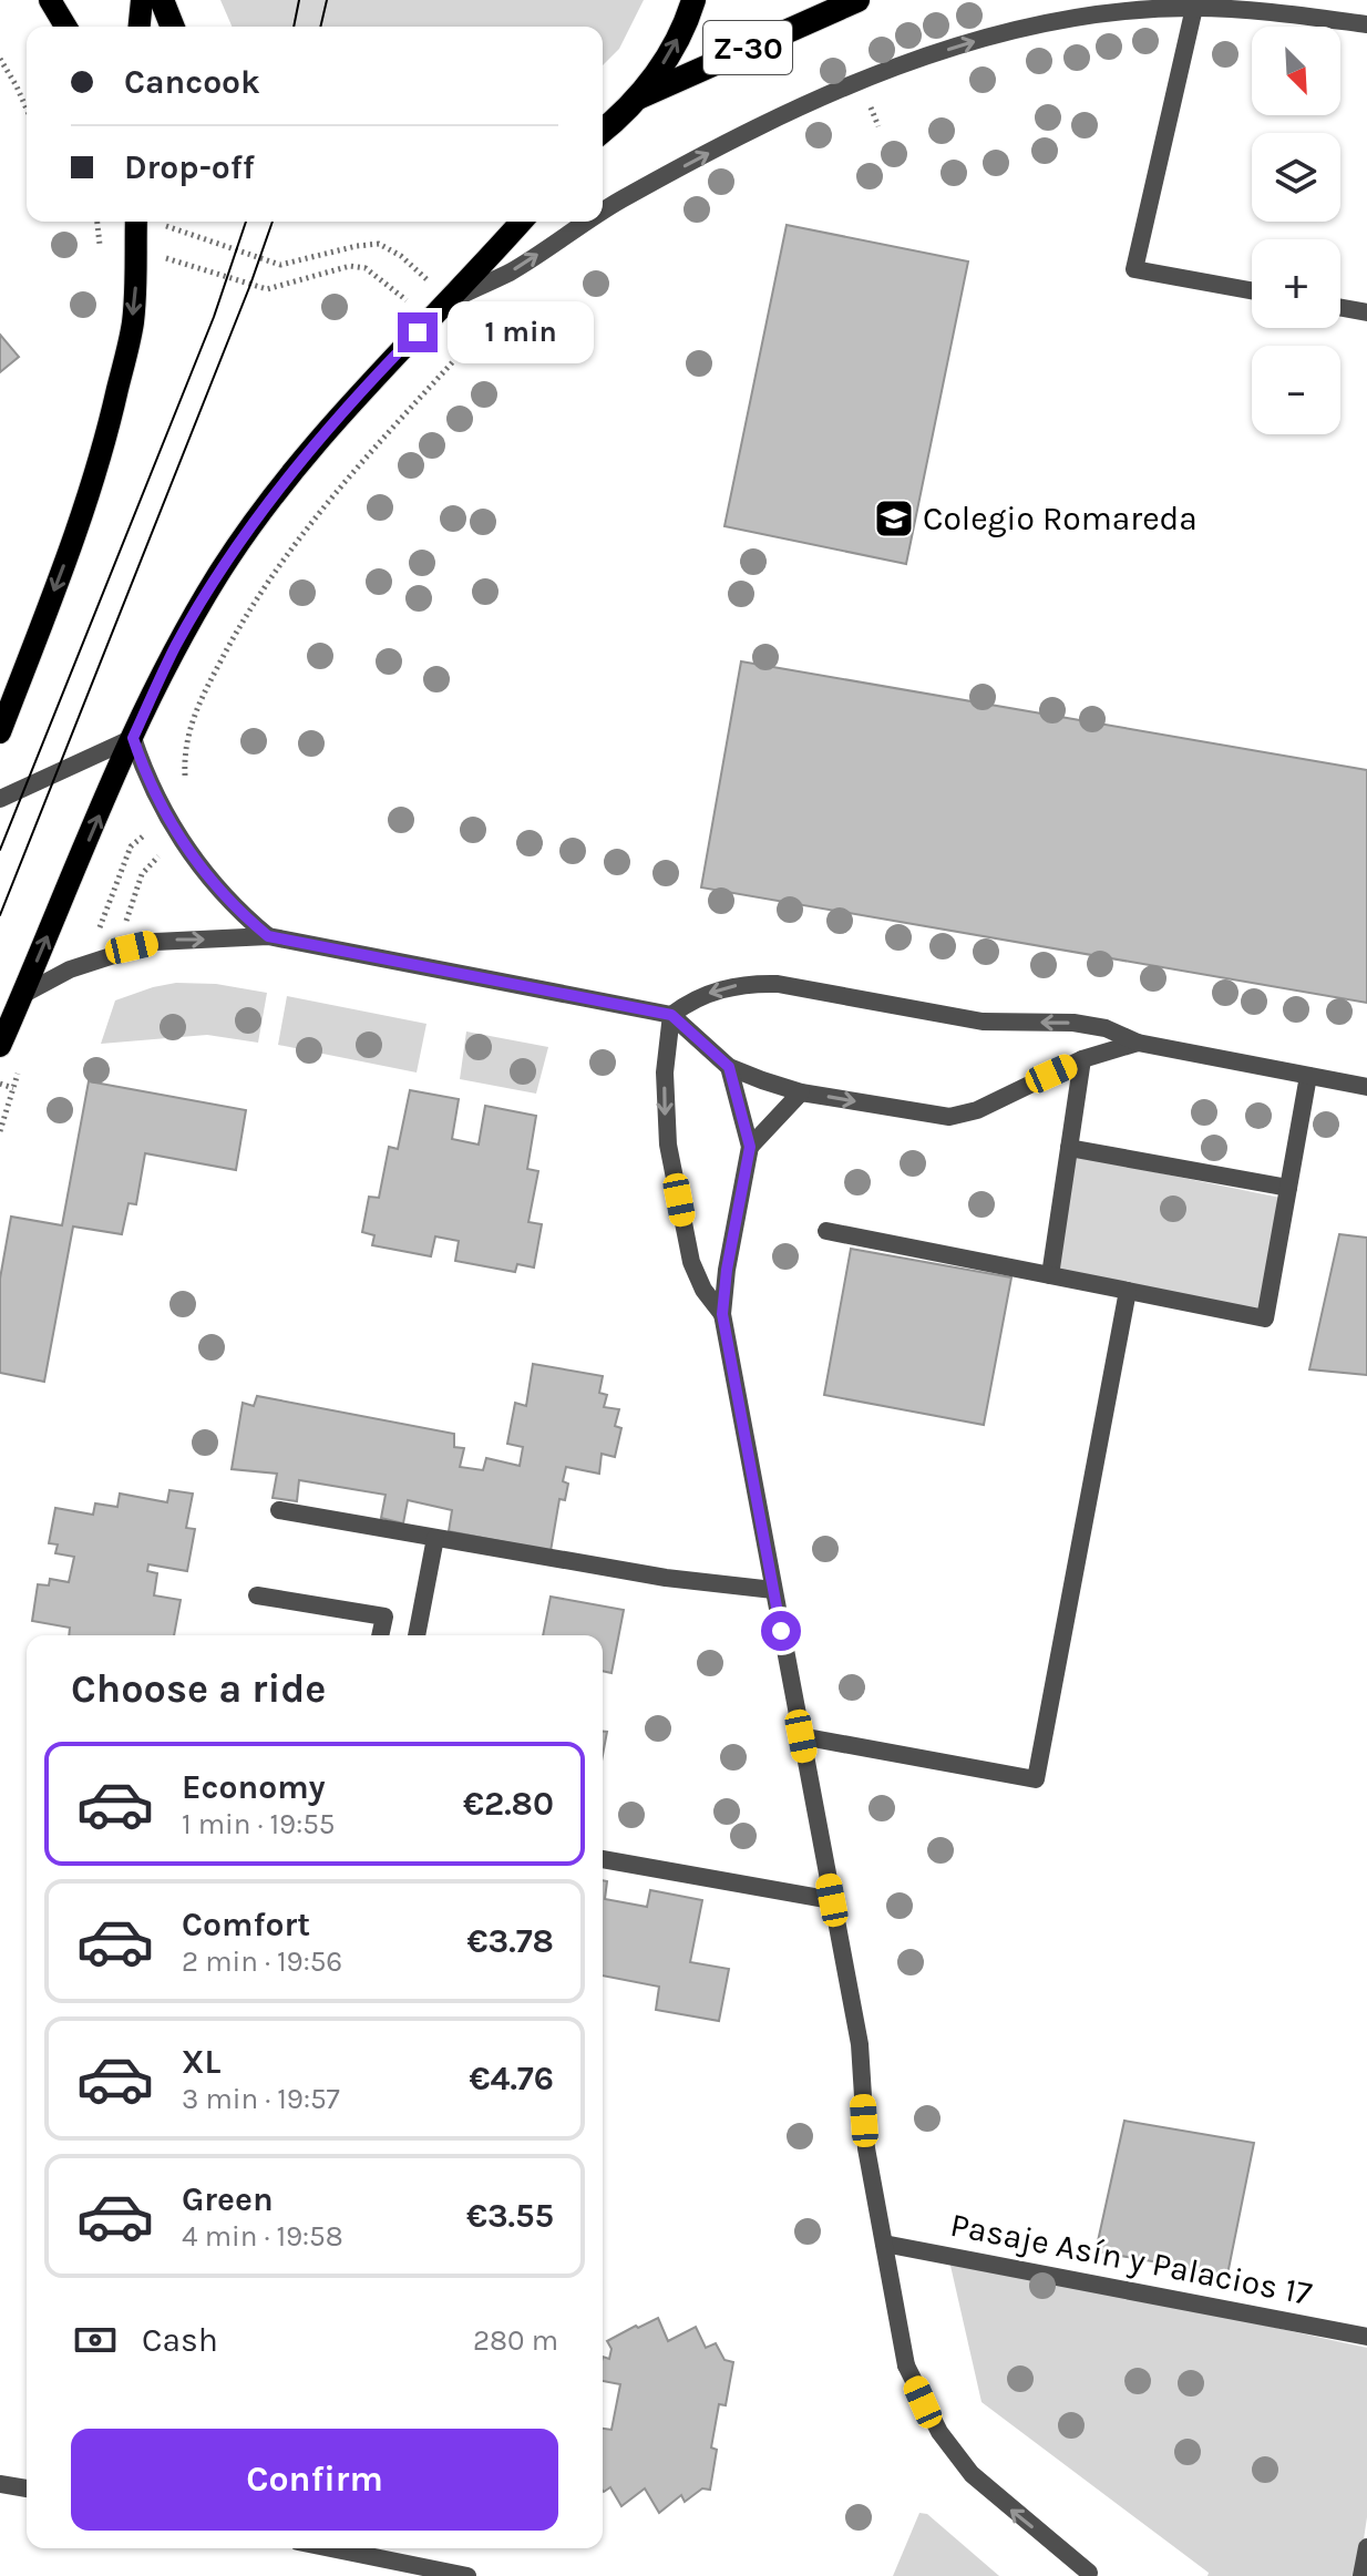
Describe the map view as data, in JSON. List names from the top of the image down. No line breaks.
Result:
{"streets":{"highway":["Z-30"],"street":["Pasaje Asín y Palacios 17"]},"places":{"school or university":["Colegio Romareda"]},"north":"bottom right","page":{"map_buttons":["+","−"],"banner":["Cancook","Drop-off"],"bubble":"1 min","heading":"Choose a ride","list":[{"name":"Economy","note":"1 min · 19:55","value":"€2.80"},{"name":"Comfort","note":"2 min · 19:56","value":"€3.78"},{"name":"XL","note":"3 min · 19:57","value":"€4.76"},{"name":"Green","note":"4 min · 19:58","value":"€3.55"}],"pay":["Cash","280 m"],"buttons":"Confirm"}}
